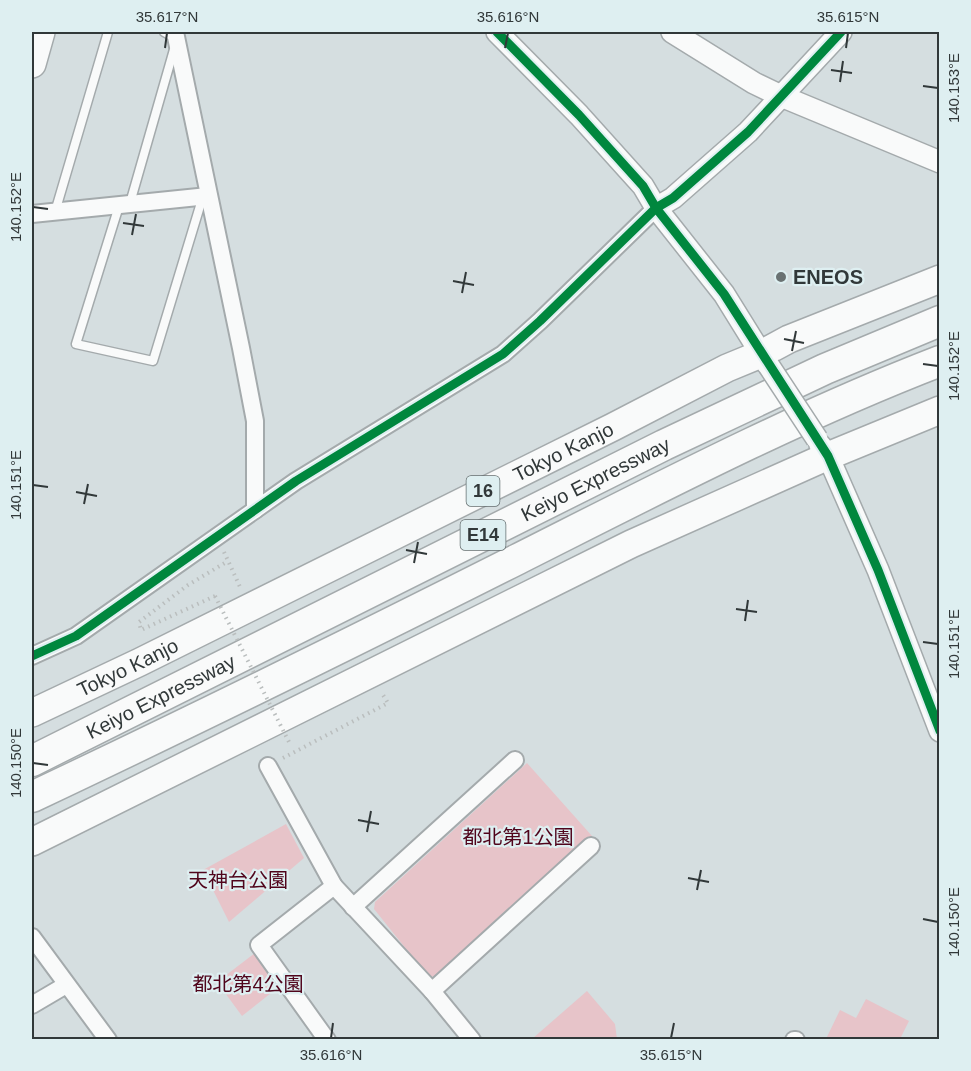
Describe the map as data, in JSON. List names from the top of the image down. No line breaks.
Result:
{"streets":{"highway":["Tokyo Kanjo","Keiyo Expressway","16","E14"]},"parks":["都北第1公園","天神台公園","都北第4公園"],"places":["ENEOS"],"coordinates":["35.617°N","35.616°N","35.615°N","140.153°E","140.152°E","140.151°E","140.150°E"]}
